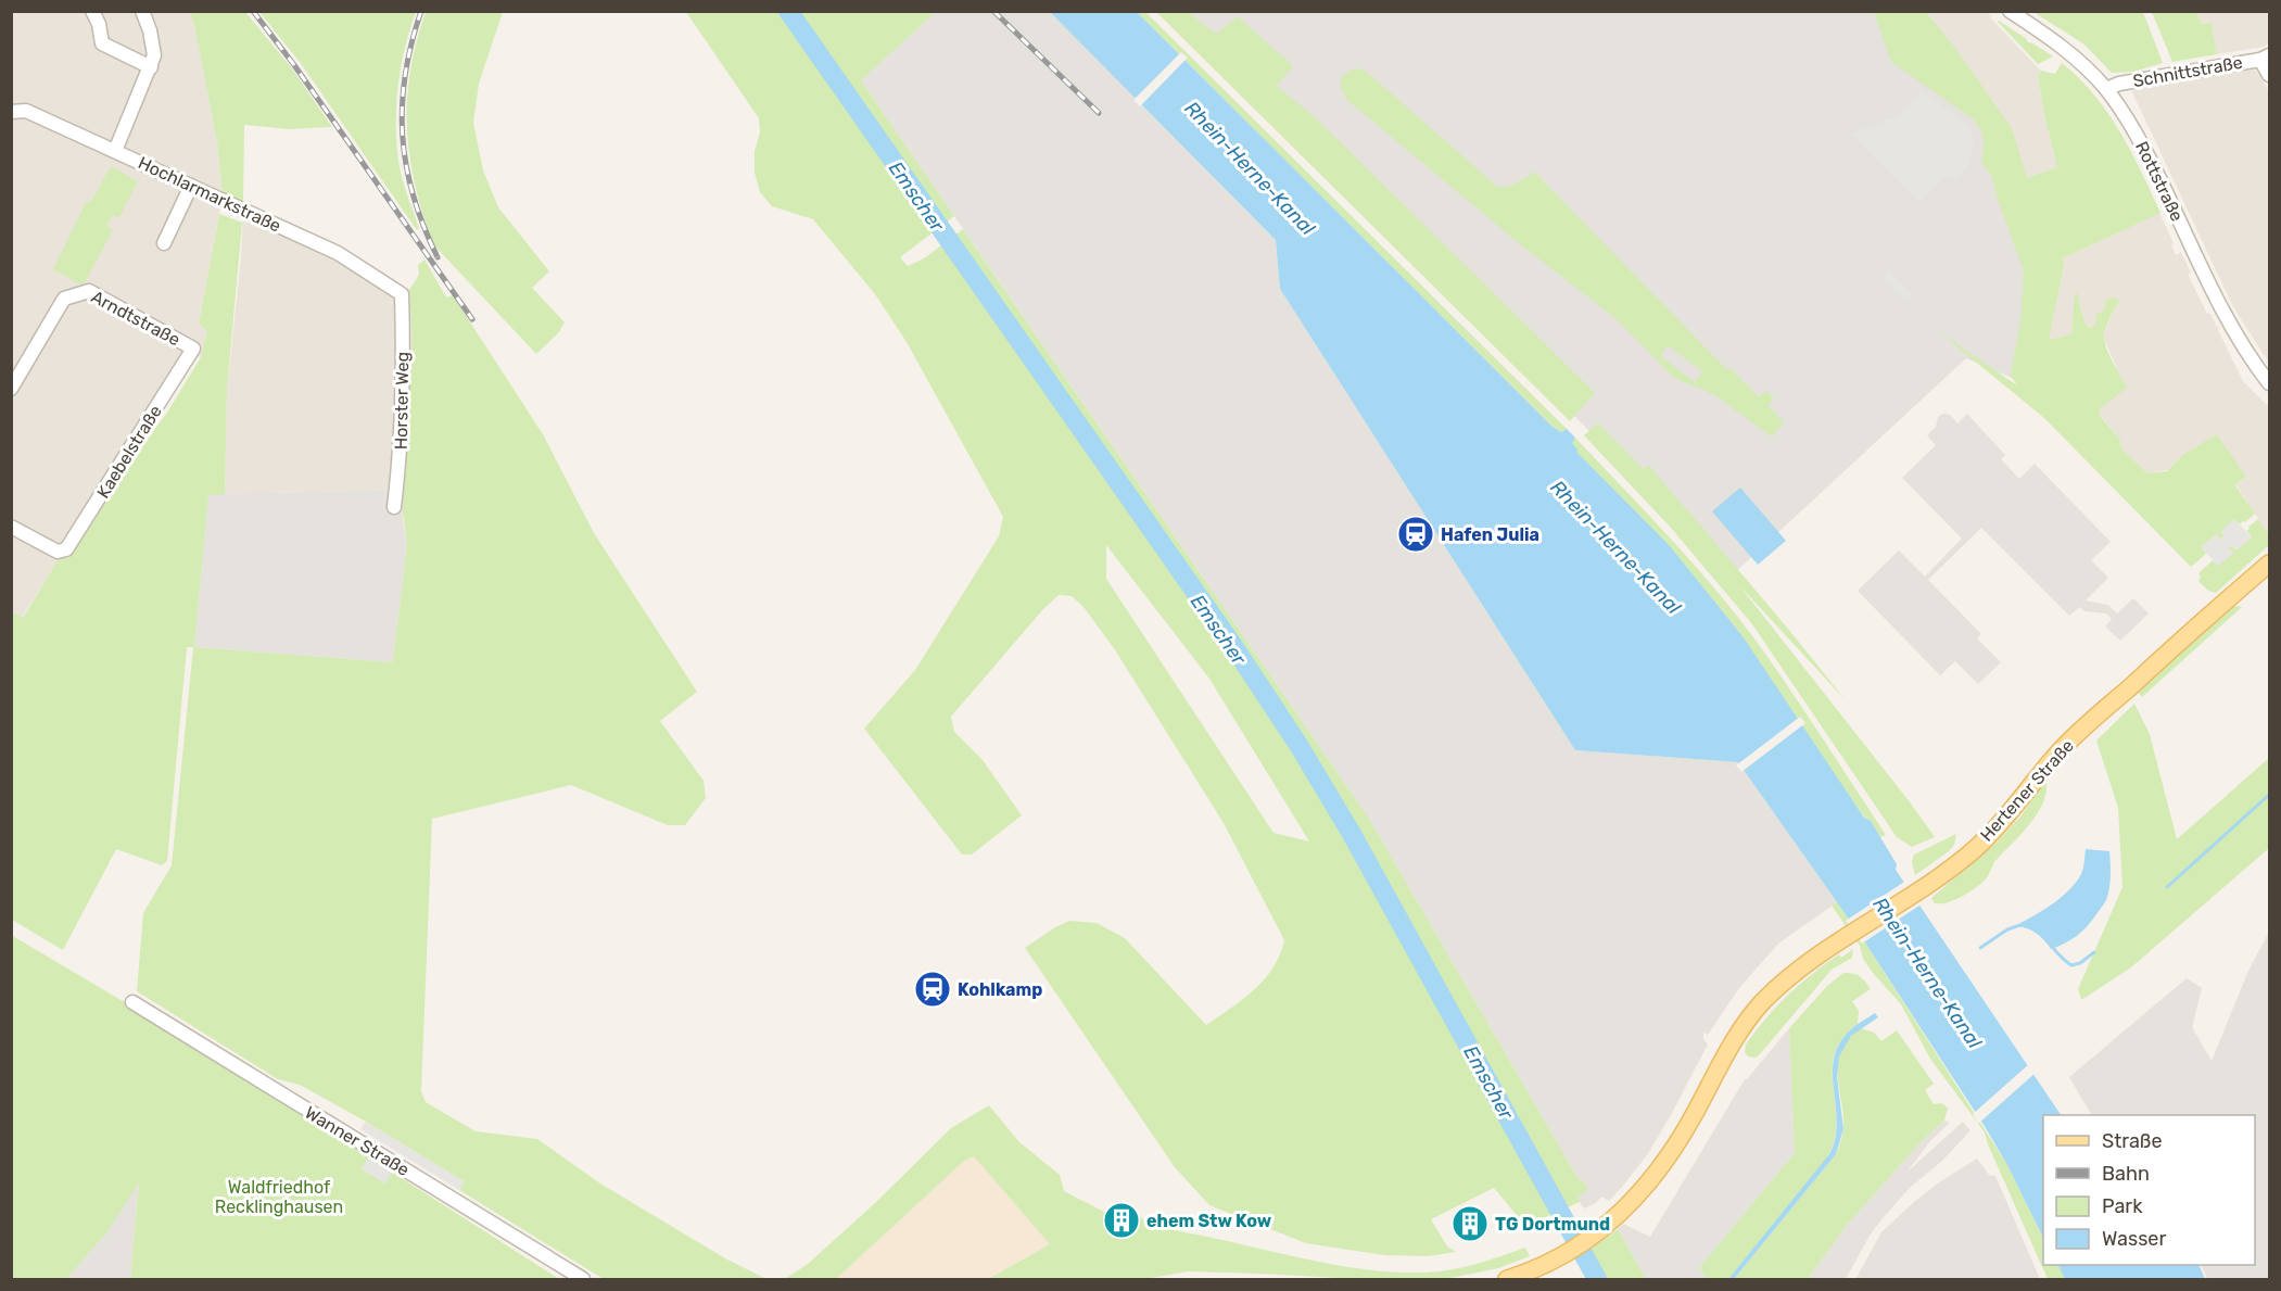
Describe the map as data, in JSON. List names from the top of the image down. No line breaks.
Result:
{"streets":{"main road":["Hertener Straße"],"street":["Schnittstraße","Rottstraße","Hochlarmarkstraße","Arndtstraße","Horster Weg","Kaebelstraße","Wanner Straße"]},"crossings":[["Schnittstraße","Rottstraße"],["Hochlarmarkstraße","Horster Weg"],["Arndtstraße","Kaebelstraße"]],"water":["Rhein-Herne-Kanal","Emscher"],"parks":["Waldfriedhof Recklinghausen"],"places":{"station":["Hafen Julia","Kohlkamp"],"building":["ehem Stw Kow","TG Dortmund"]},"legend":["Straße","Bahn","Park","Wasser"]}
